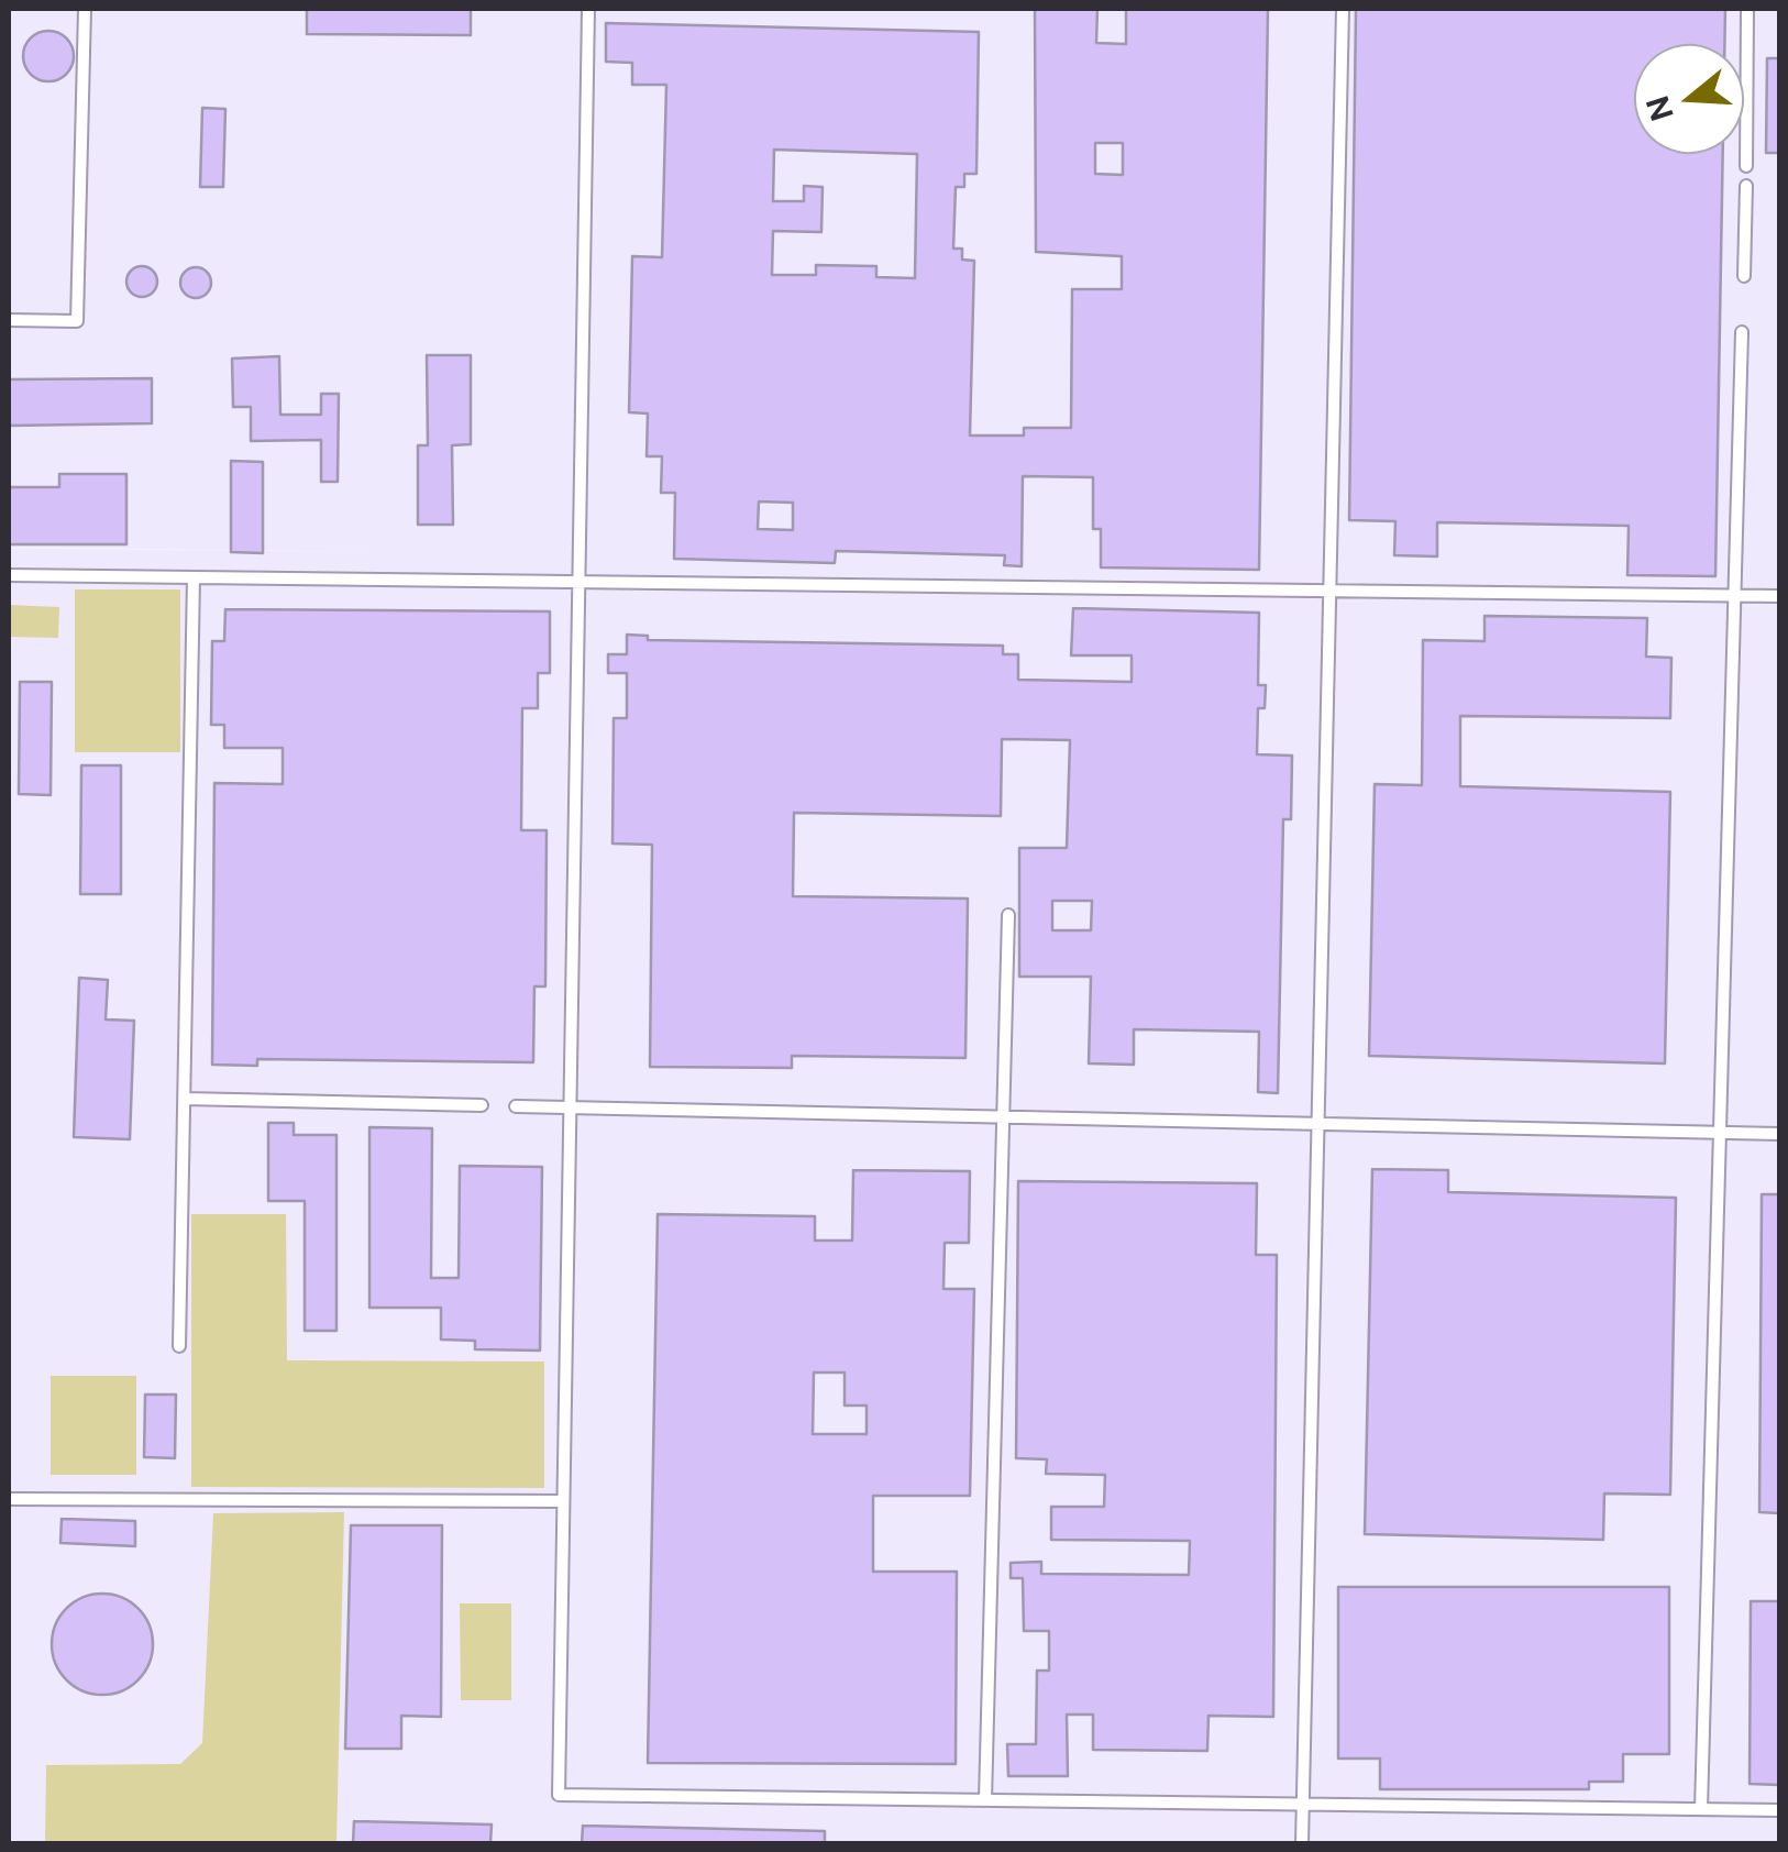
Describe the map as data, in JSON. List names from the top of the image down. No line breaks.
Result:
{"north":"left"}
